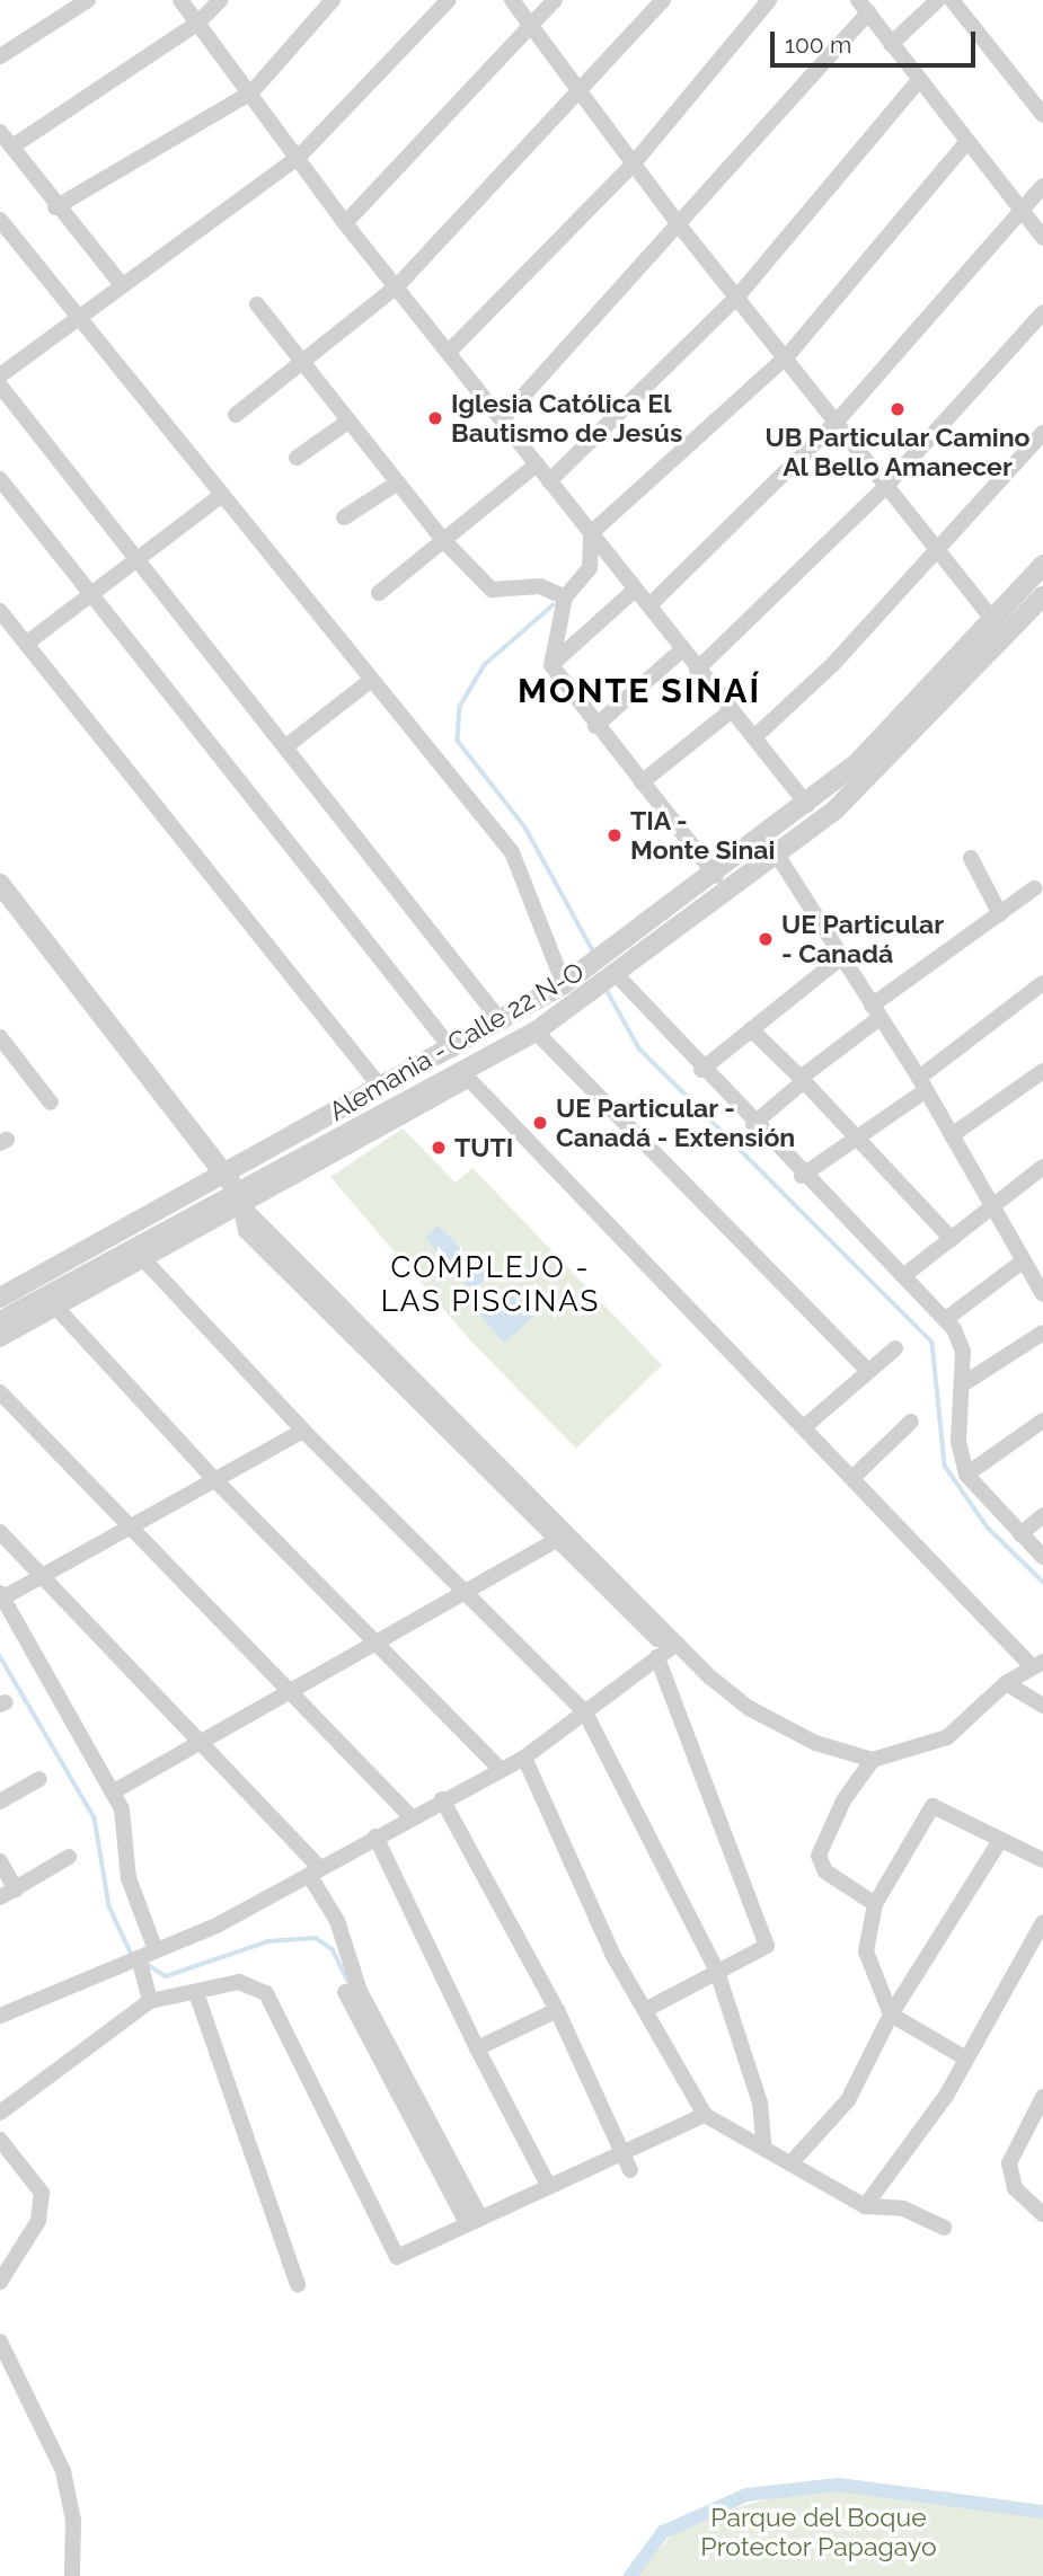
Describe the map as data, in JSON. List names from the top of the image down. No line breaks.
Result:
{"streets":{"street":["Alemania - Calle 22 N-O"]},"districts":["MONTE SINAÍ","COMPLEJO - LAS PISCINAS"],"parks":["Parque del Boque Protector Papagayo"],"places":["UB Particular Camino Al Bello Amanecer","Iglesia Católica El Bautismo de Jesús","TIA - Monte Sinai","UE Particular - Canadá","UE Particular - Canadá - Extensión","TUTI"],"scale_bar":"100 m"}
